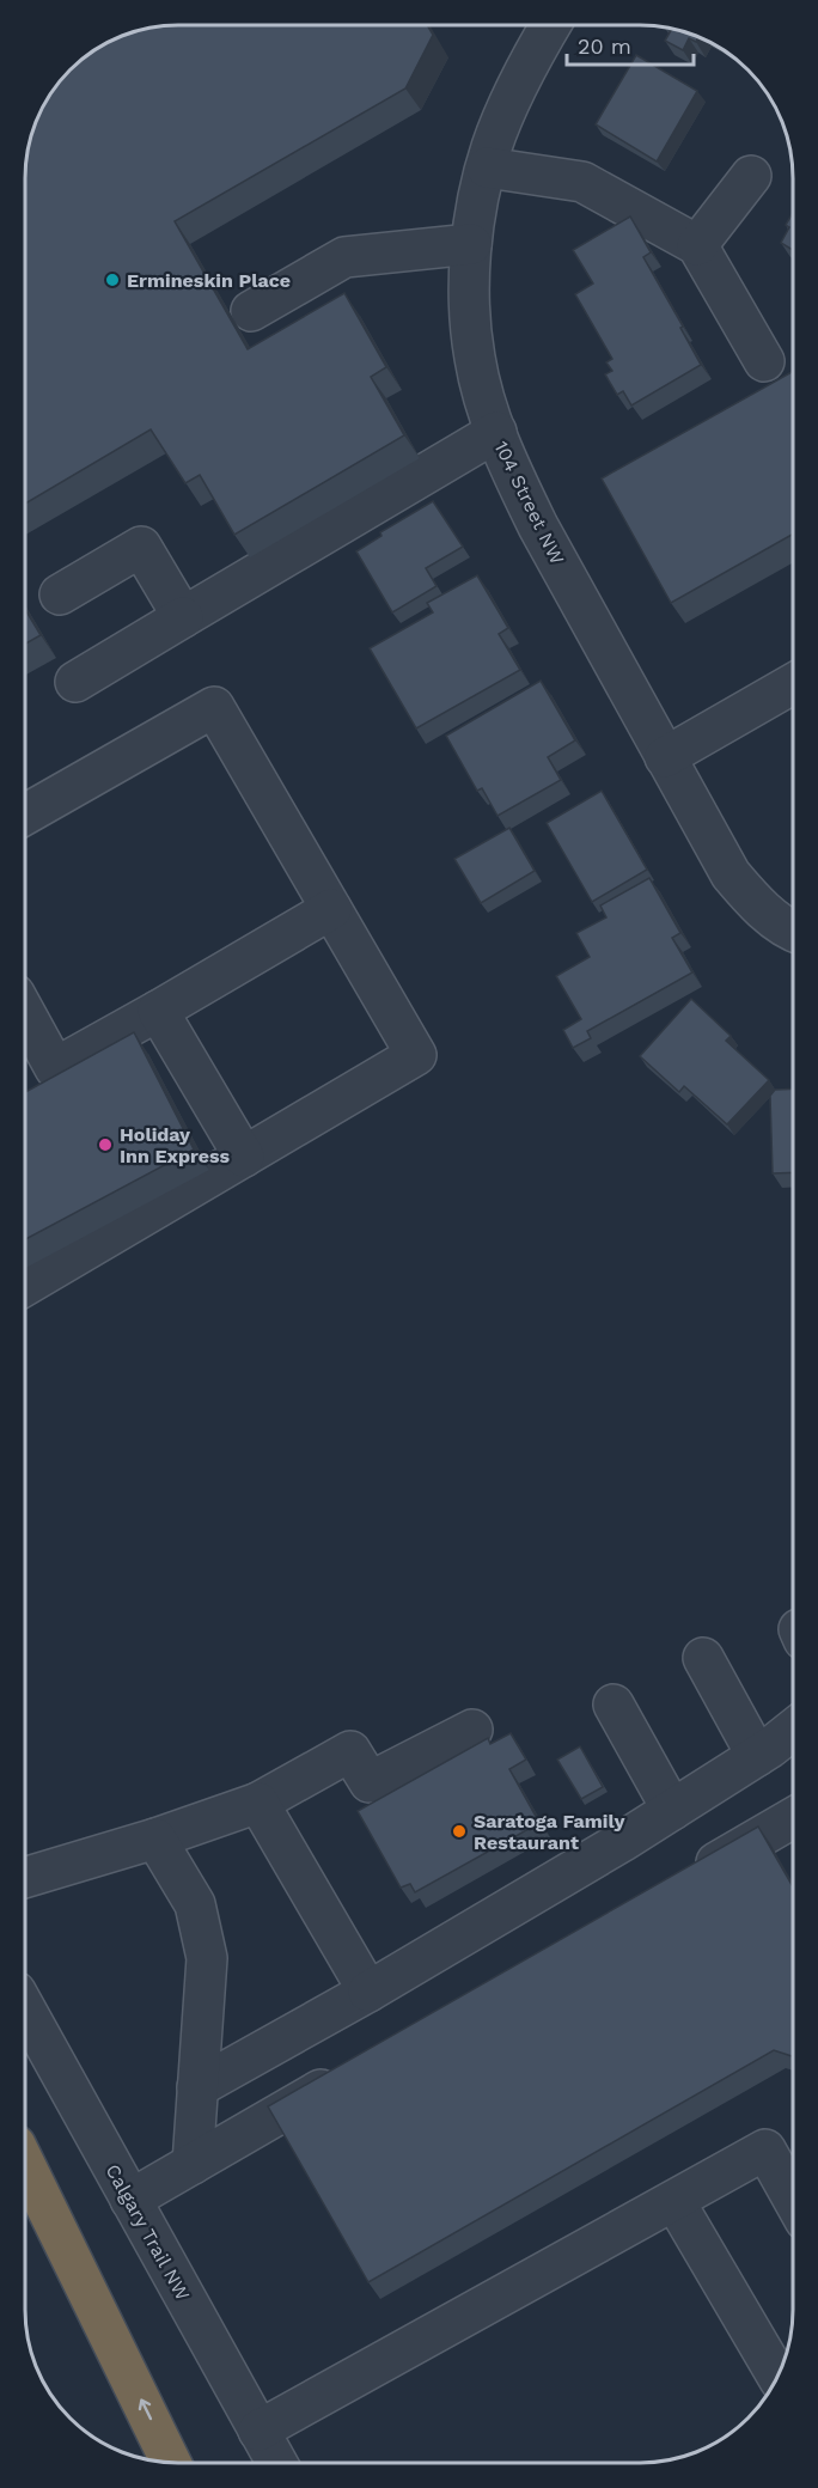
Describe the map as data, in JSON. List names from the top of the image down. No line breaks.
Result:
{"streets":{"street":["104 Street NW","Calgary Trail NW"]},"places":["Ermineskin Place","Holiday Inn Express","Saratoga Family Restaurant"],"scale_bar":"20 m"}
